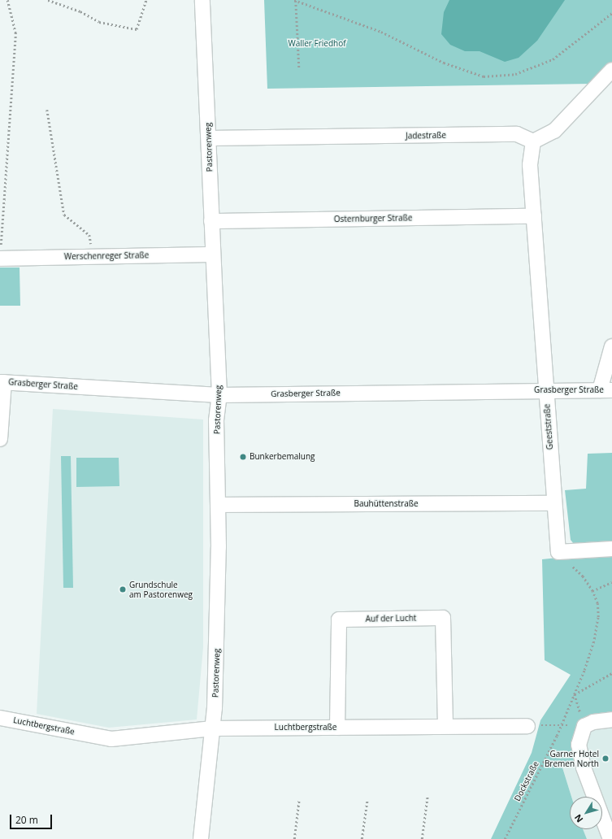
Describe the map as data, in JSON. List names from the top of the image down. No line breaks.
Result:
{"streets":{"street":["Jadestraße","Pastorenweg","Osternburger Straße","Werschenreger Straße","Grasberger Straße","Geeststraße","Bauhüttenstraße","Auf der Lucht","Luchtbergstraße"],"path":["Dockstraße"]},"crossings":[["Jadestraße","Pastorenweg"],["Jadestraße","Geeststraße"],["Pastorenweg","Osternburger Straße"],["Pastorenweg","Werschenreger Straße"],["Pastorenweg","Grasberger Straße"],["Pastorenweg","Bauhüttenstraße"],["Pastorenweg","Luchtbergstraße"],["Osternburger Straße","Geeststraße"],["Grasberger Straße","Geeststraße"],["Geeststraße","Bauhüttenstraße"],["Auf der Lucht","Luchtbergstraße"]],"parks":["Waller Friedhof"],"places":["Bunkerbemalung","Grundschule am Pastorenweg","Garner Hotel Bremen North"],"scale_bar":"20 m","north":"bottom left"}
